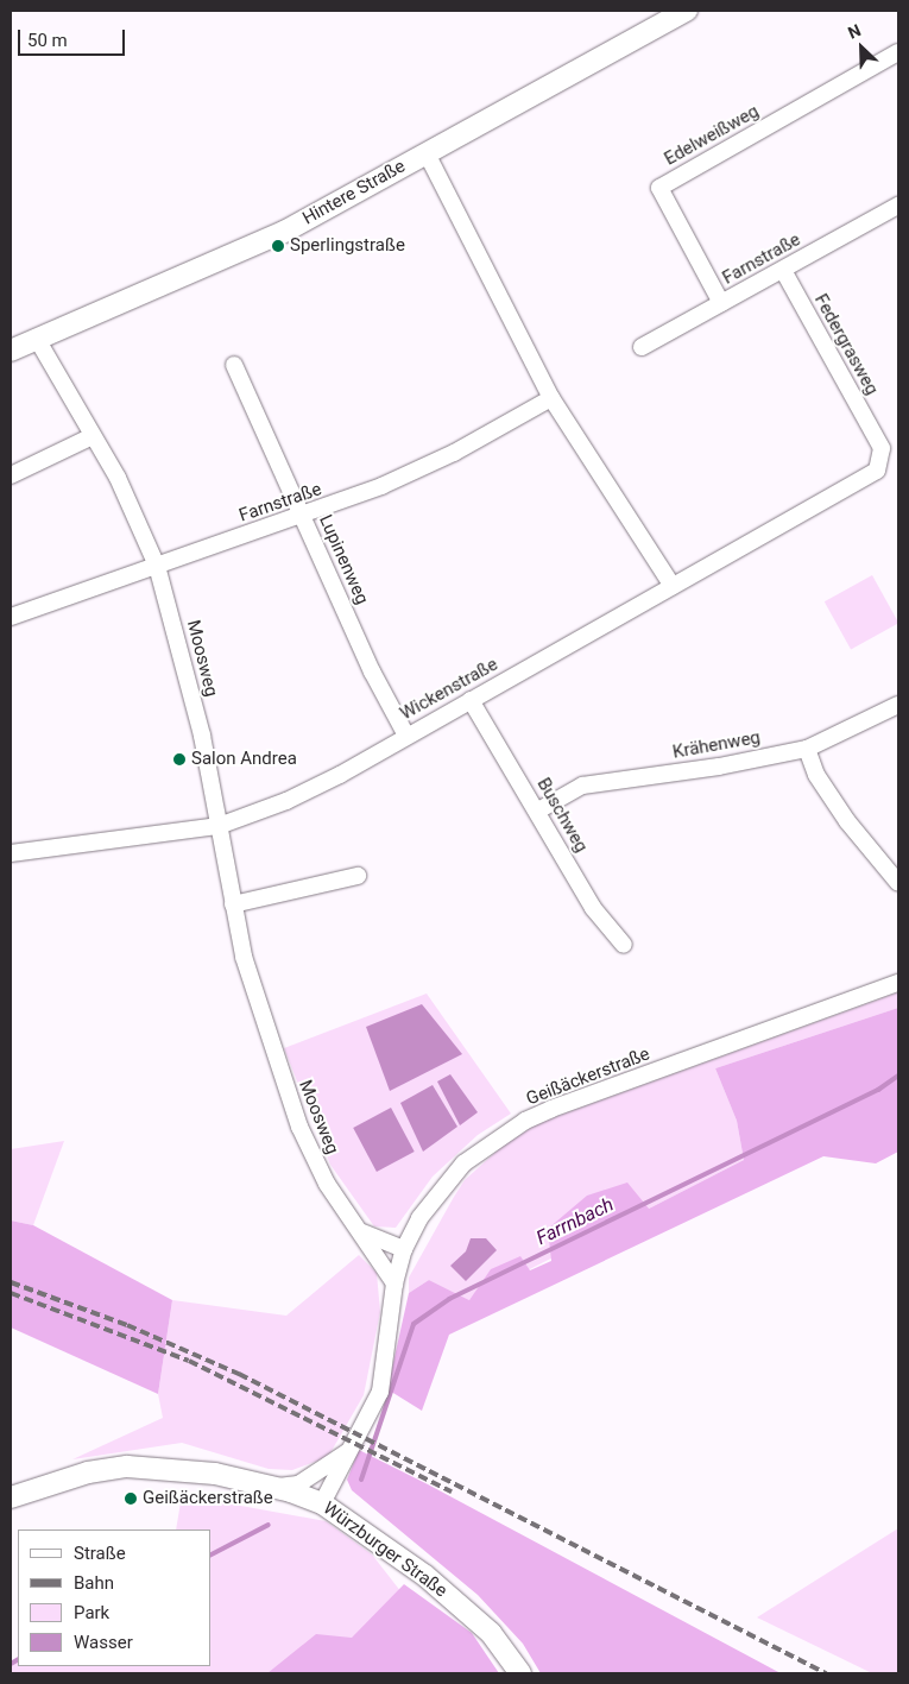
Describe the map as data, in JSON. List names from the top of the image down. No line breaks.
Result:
{"streets":{"street":["Edelweißweg","Hintere Straße","Farnstraße","Federgrasweg","Lupinenweg","Moosweg","Wickenstraße","Krähenweg","Buschweg","Geißäckerstraße","Würzburger Straße"]},"crossings":[["Edelweißweg","Farnstraße"],["Hintere Straße","Moosweg"],["Farnstraße","Federgrasweg"],["Farnstraße","Lupinenweg"],["Farnstraße","Moosweg"],["Federgrasweg","Wickenstraße"],["Lupinenweg","Wickenstraße"],["Moosweg","Wickenstraße"],["Moosweg","Geißäckerstraße"],["Wickenstraße","Buschweg"],["Krähenweg","Buschweg"],["Geißäckerstraße","Würzburger Straße"]],"water":["Farrnbach"],"places":["Sperlingstraße","Salon Andrea","Geißäckerstraße"],"legend":["Straße","Bahn","Park","Wasser"],"scale_bar":"50 m","north":"top left"}
